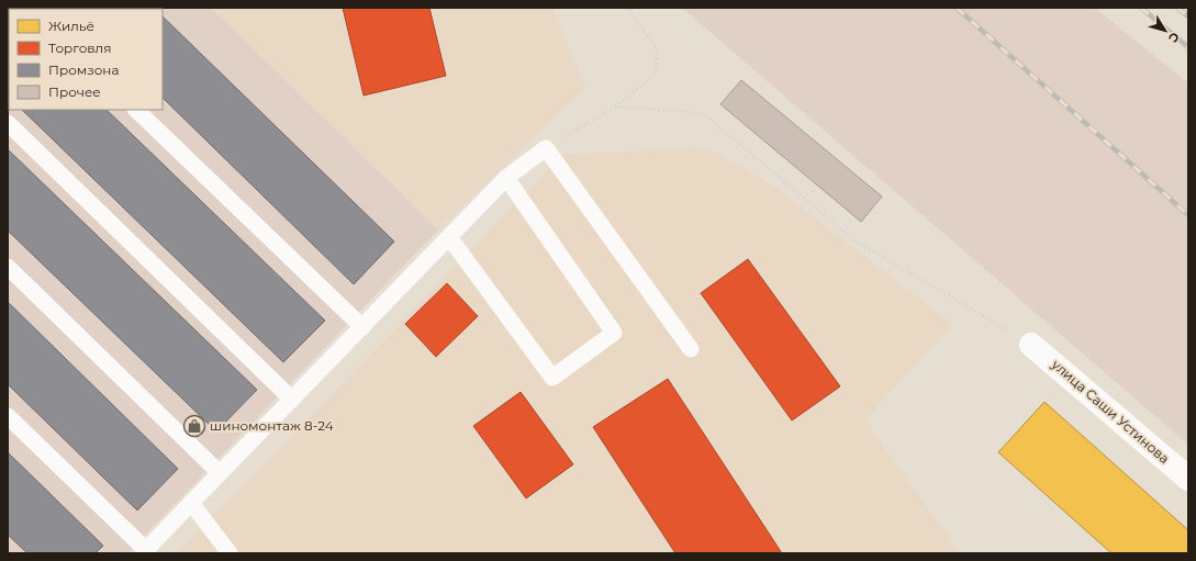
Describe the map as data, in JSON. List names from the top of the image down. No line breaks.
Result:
{"streets":{"street":["улица Саши Устинова"]},"places":{"shop":["шиномонтаж 8-24"]},"legend":["Жильё","Торговля","Промзона","Прочее"],"north":"bottom right"}
